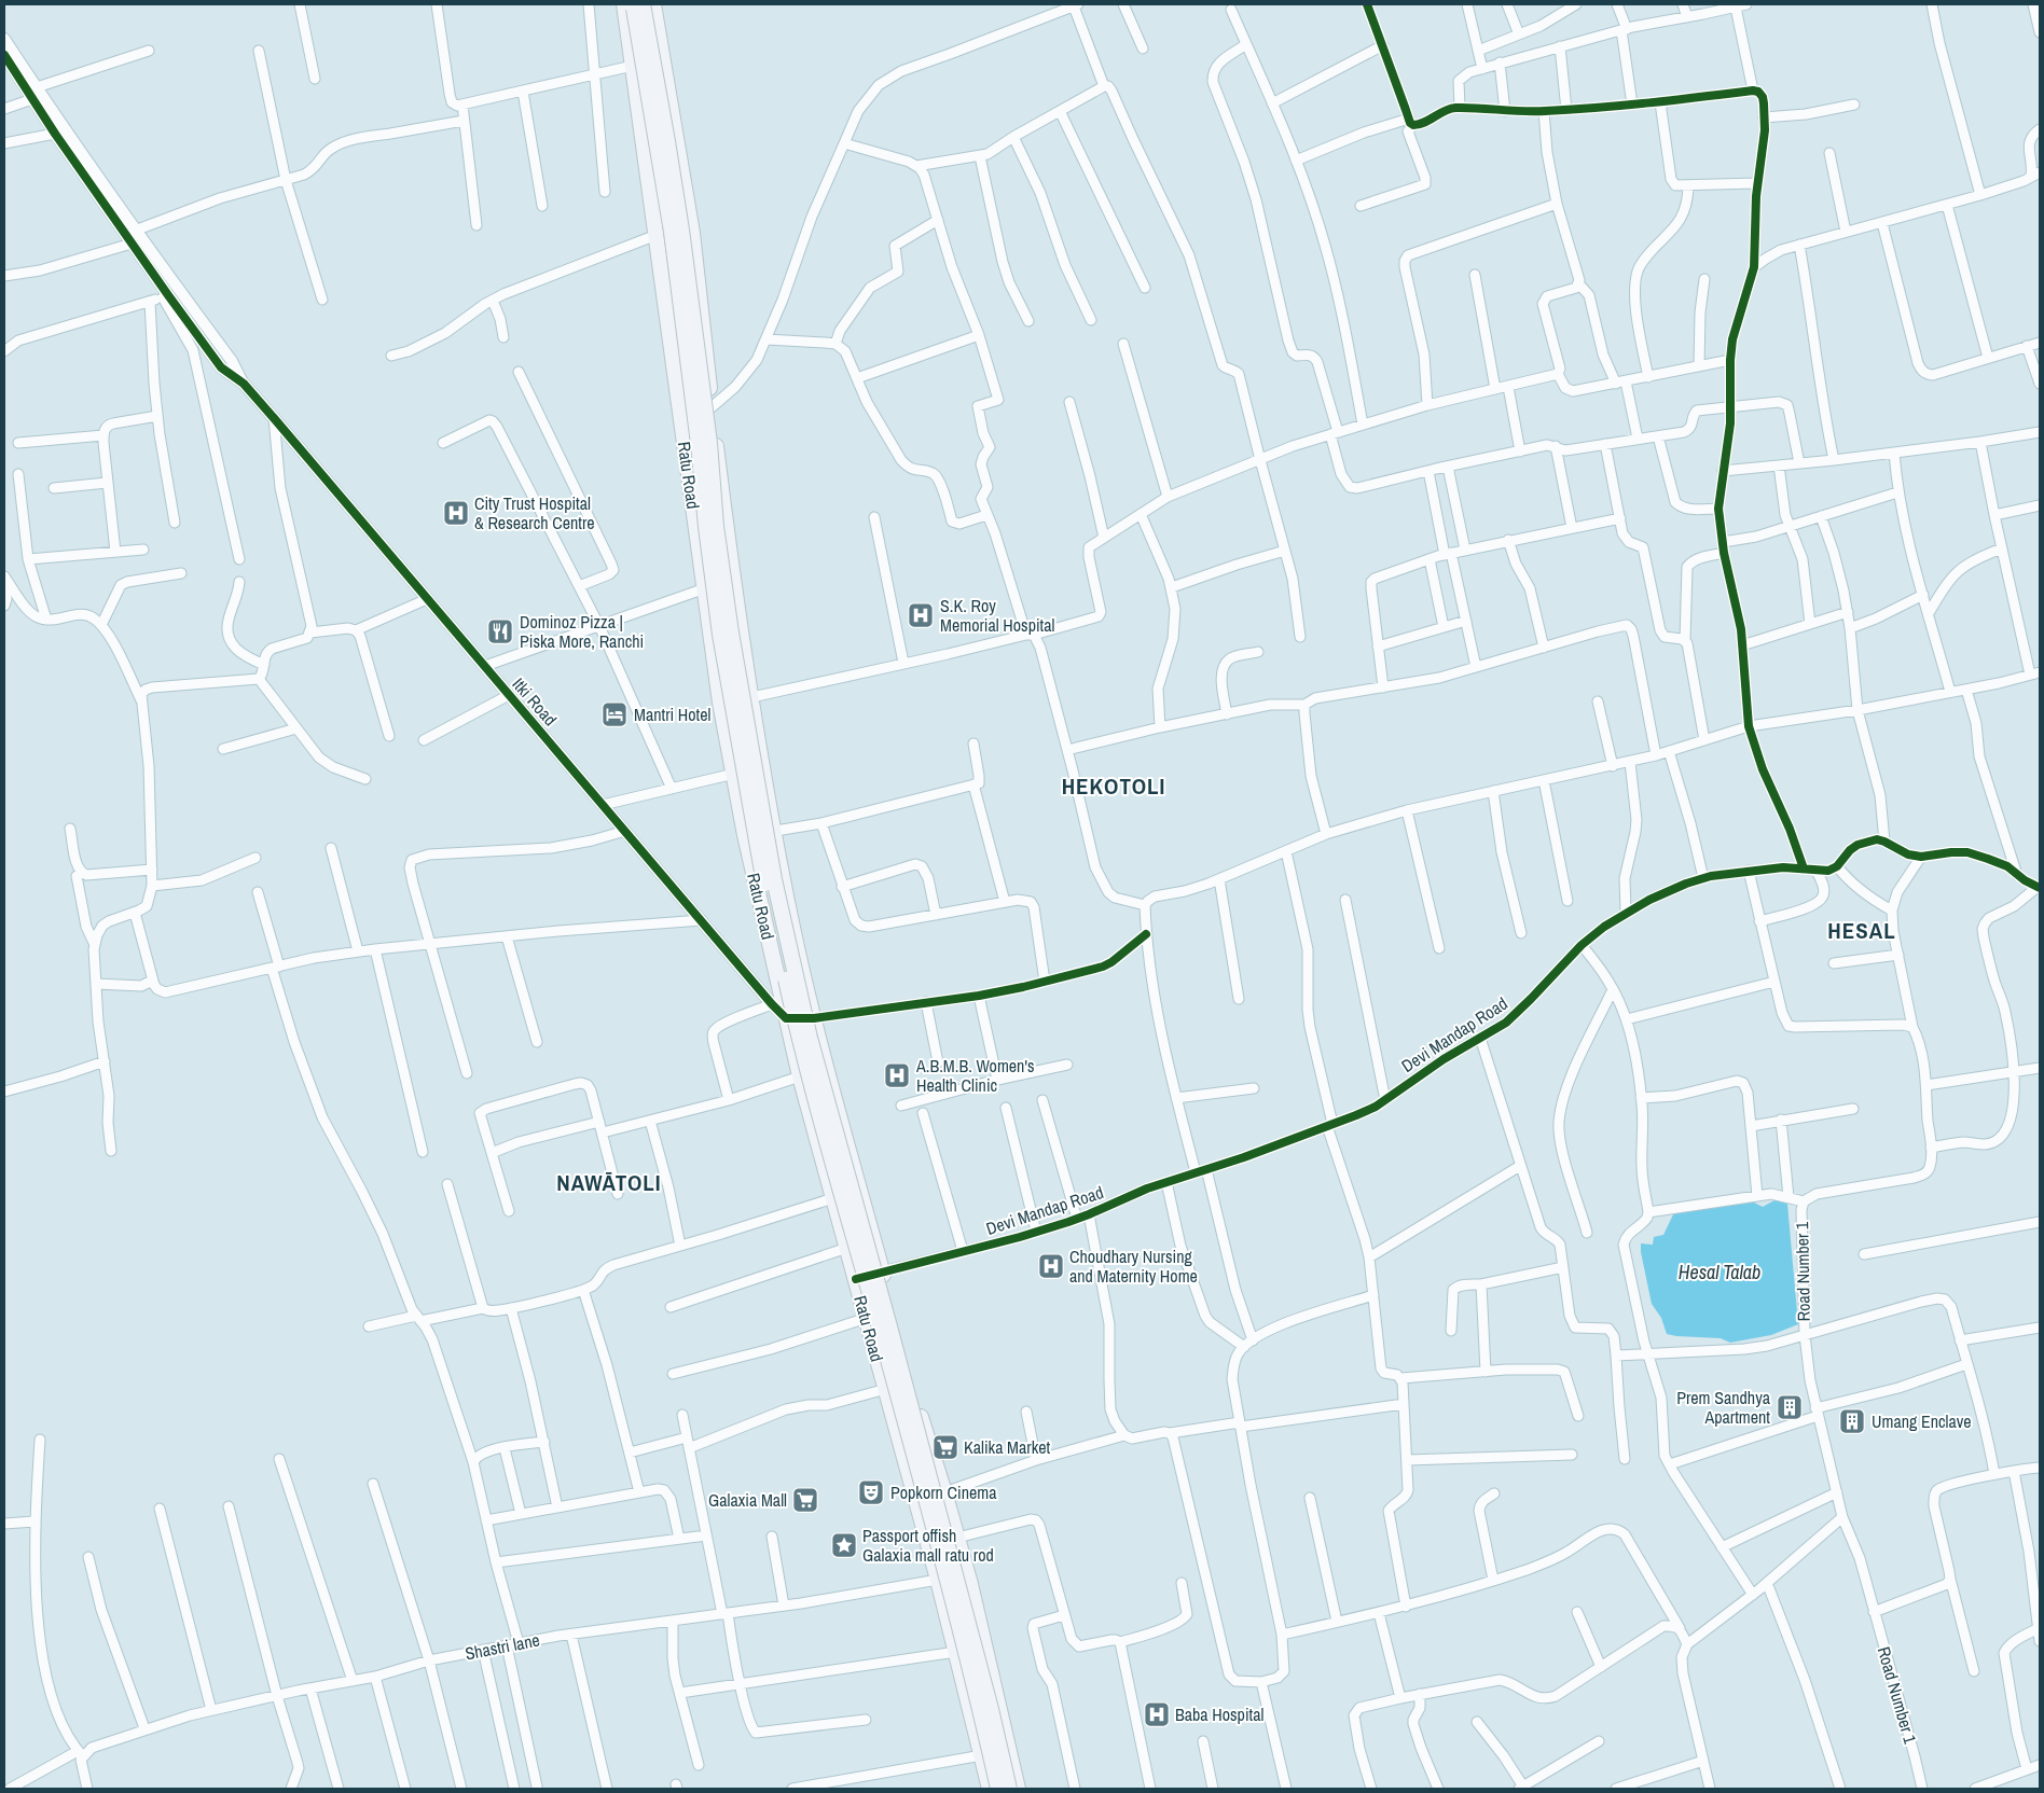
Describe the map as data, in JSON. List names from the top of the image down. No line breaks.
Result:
{"streets":{"main road":["Ratu Road"],"street":["Itki Road","Devi Mandap Road","Road Number 1","Shastri lane"]},"crossings":[["Ratu Road","Itki Road"],["Ratu Road","Devi Mandap Road"],["Ratu Road","Shastri lane"]],"districts":["HEKOTOLI","HESAL","NAWĀTOLI"],"water":["Hesal Talab"],"places":{"hospital":["City Trust Hospital & Research Centre","S.K. Roy Memorial Hospital","A.B.M.B. Women's Health Clinic","Choudhary Nursing and Maternity Home","Baba Hospital"],"restaurant":["Dominoz Pizza | Piska More, Ranchi"],"hotel":["Mantri Hotel"],"building":["Prem Sandhya Apartment","Umang Enclave"],"supermarket":["Kalika Market","Galaxia Mall"],"theatre":["Popkorn Cinema"],"place":["Passport offish Galaxia mall ratu rod"]}}
